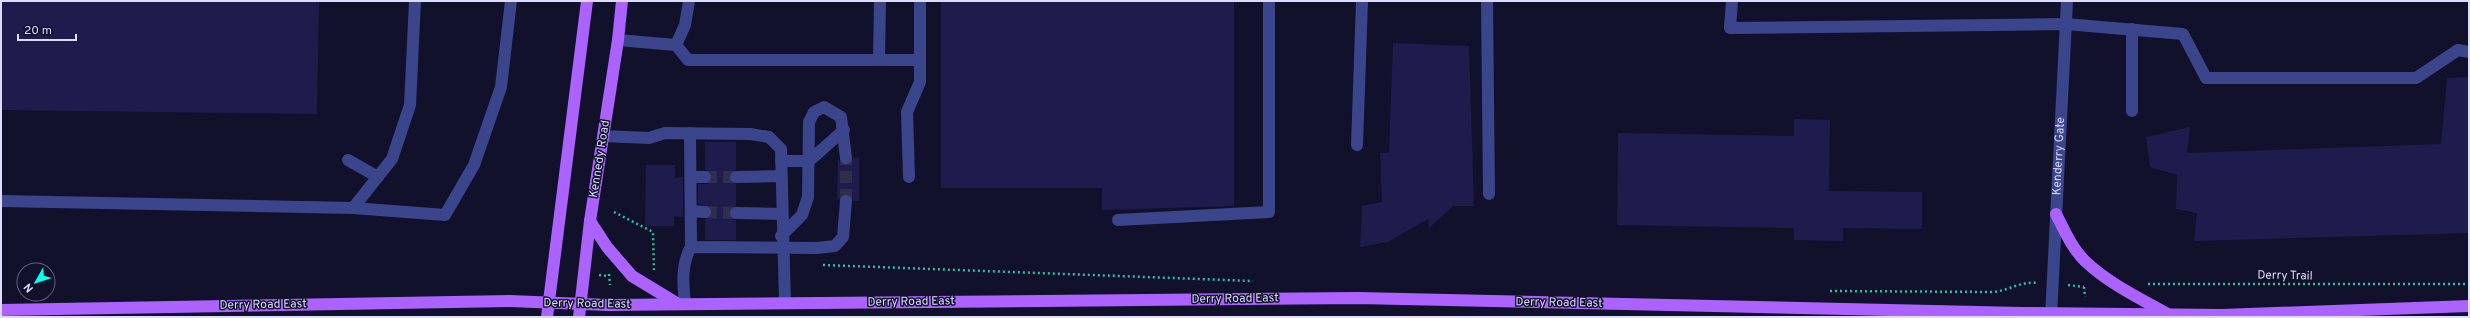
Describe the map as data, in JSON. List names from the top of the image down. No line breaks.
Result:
{"streets":{"main road":["Kennedy Road","Derry Road East"],"street":["Kenderry Gate"],"path":["Derry Trail"]},"crossings":[["Kenderry Gate","Derry Road East"],["Kennedy Road","Derry Road East"]],"scale_bar":"20 m","north":"bottom left"}
